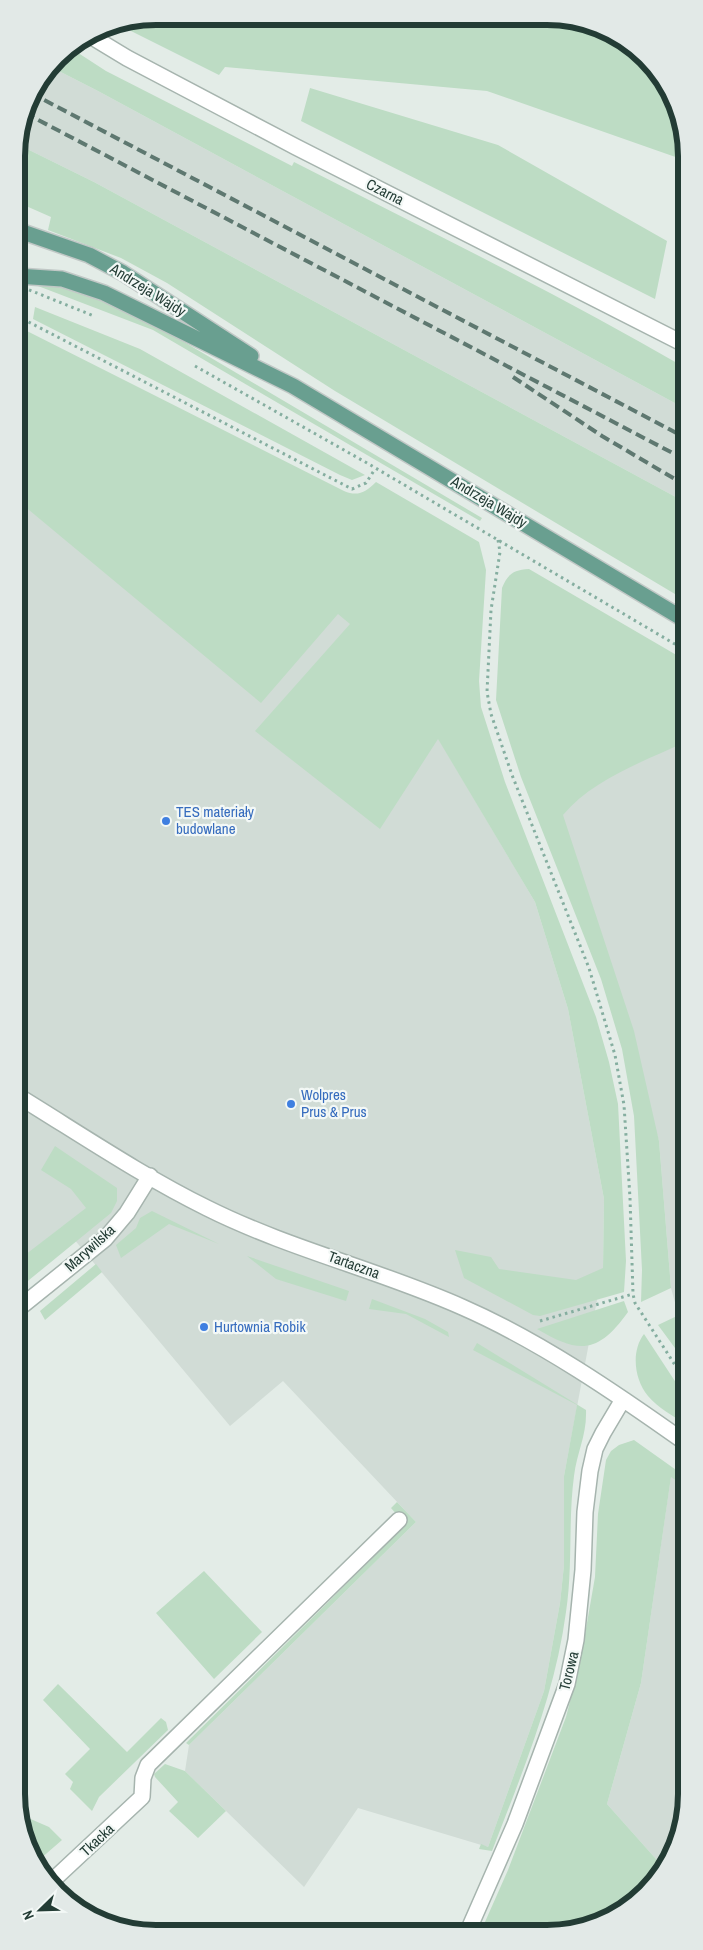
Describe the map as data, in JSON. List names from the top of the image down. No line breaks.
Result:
{"streets":{"main road":["Andrzeja Wajdy"],"street":["Czarna","Marywilska","Tartaczna","Torowa","Tkacka"]},"crossings":[["Marywilska","Tartaczna"],["Tartaczna","Torowa"]],"places":["TES materiały budowlane","Wolpres Prus & Prus","Hurtownia Robik"],"north":"bottom left"}
